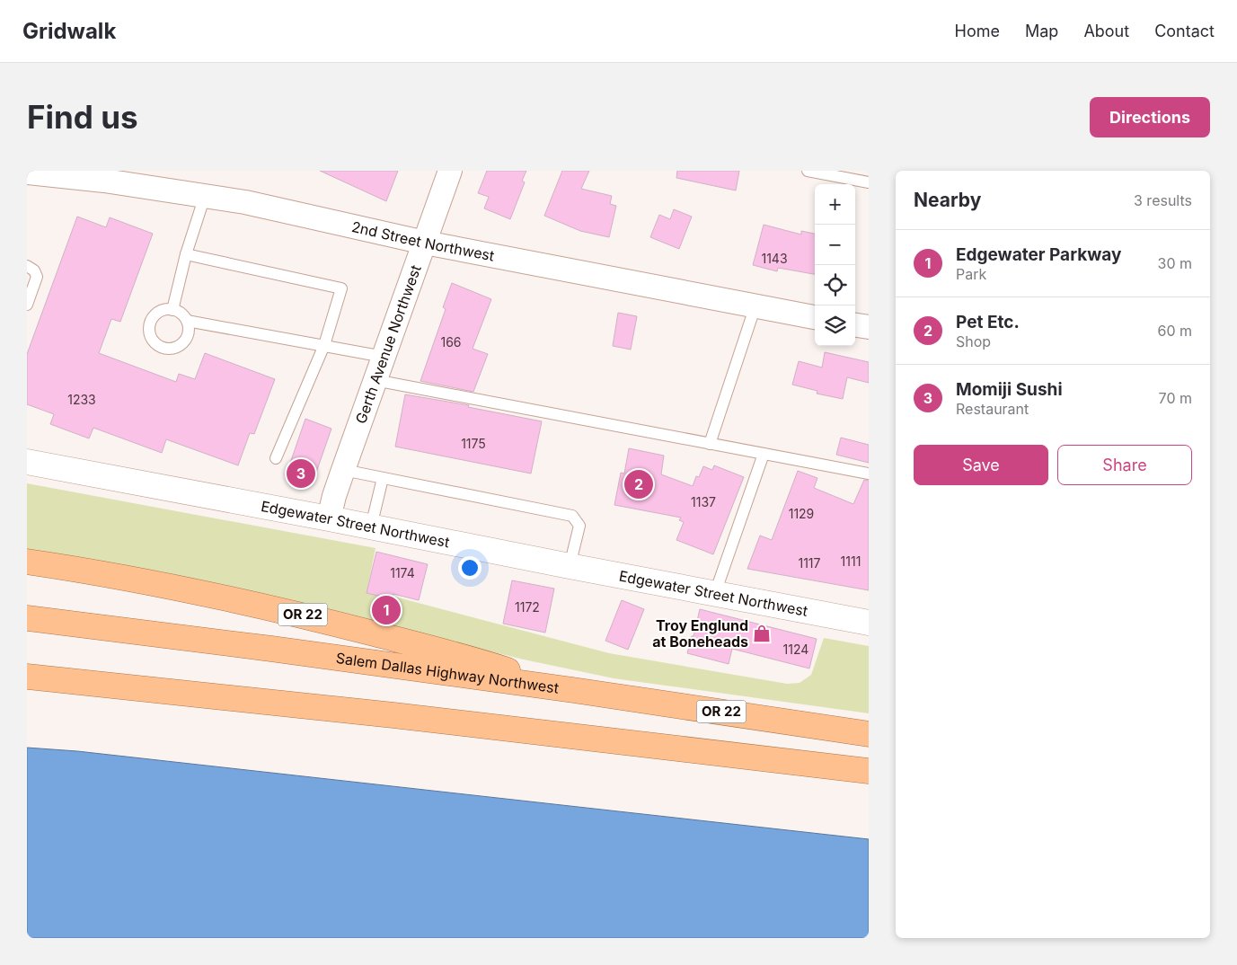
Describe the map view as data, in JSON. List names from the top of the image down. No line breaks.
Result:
{"streets":{"highway":["OR 22","Salem Dallas Highway Northwest"],"main road":["Edgewater Street Northwest"],"street":["2nd Street Northwest","Gerth Avenue Northwest"]},"crossings":[["2nd Street Northwest","Gerth Avenue Northwest"],["Gerth Avenue Northwest","Edgewater Street Northwest"],["OR 22","Salem Dallas Highway Northwest"]],"places":{"shop":["Troy Englund at Boneheads"]},"house_numbers":["1143","166","1233","1175","1137","1129","1111","1117","1174","1172","1124"],"page":{"header":"Gridwalk","nav":["Home","Map","About","Contact"],"buttons":["Directions",["Save","Share"]],"title":"Find us","heading":["Nearby","3 results"],"map_buttons":["+","−"],"list":[{"mark":"1","name":"Edgewater Parkway","note":"Park","value":"30 m"},{"mark":"2","name":"Pet Etc.","note":"Shop","value":"60 m"},{"mark":"3","name":"Momiji Sushi","note":"Restaurant","value":"70 m"}],"pins":["3","2","1"]}}
